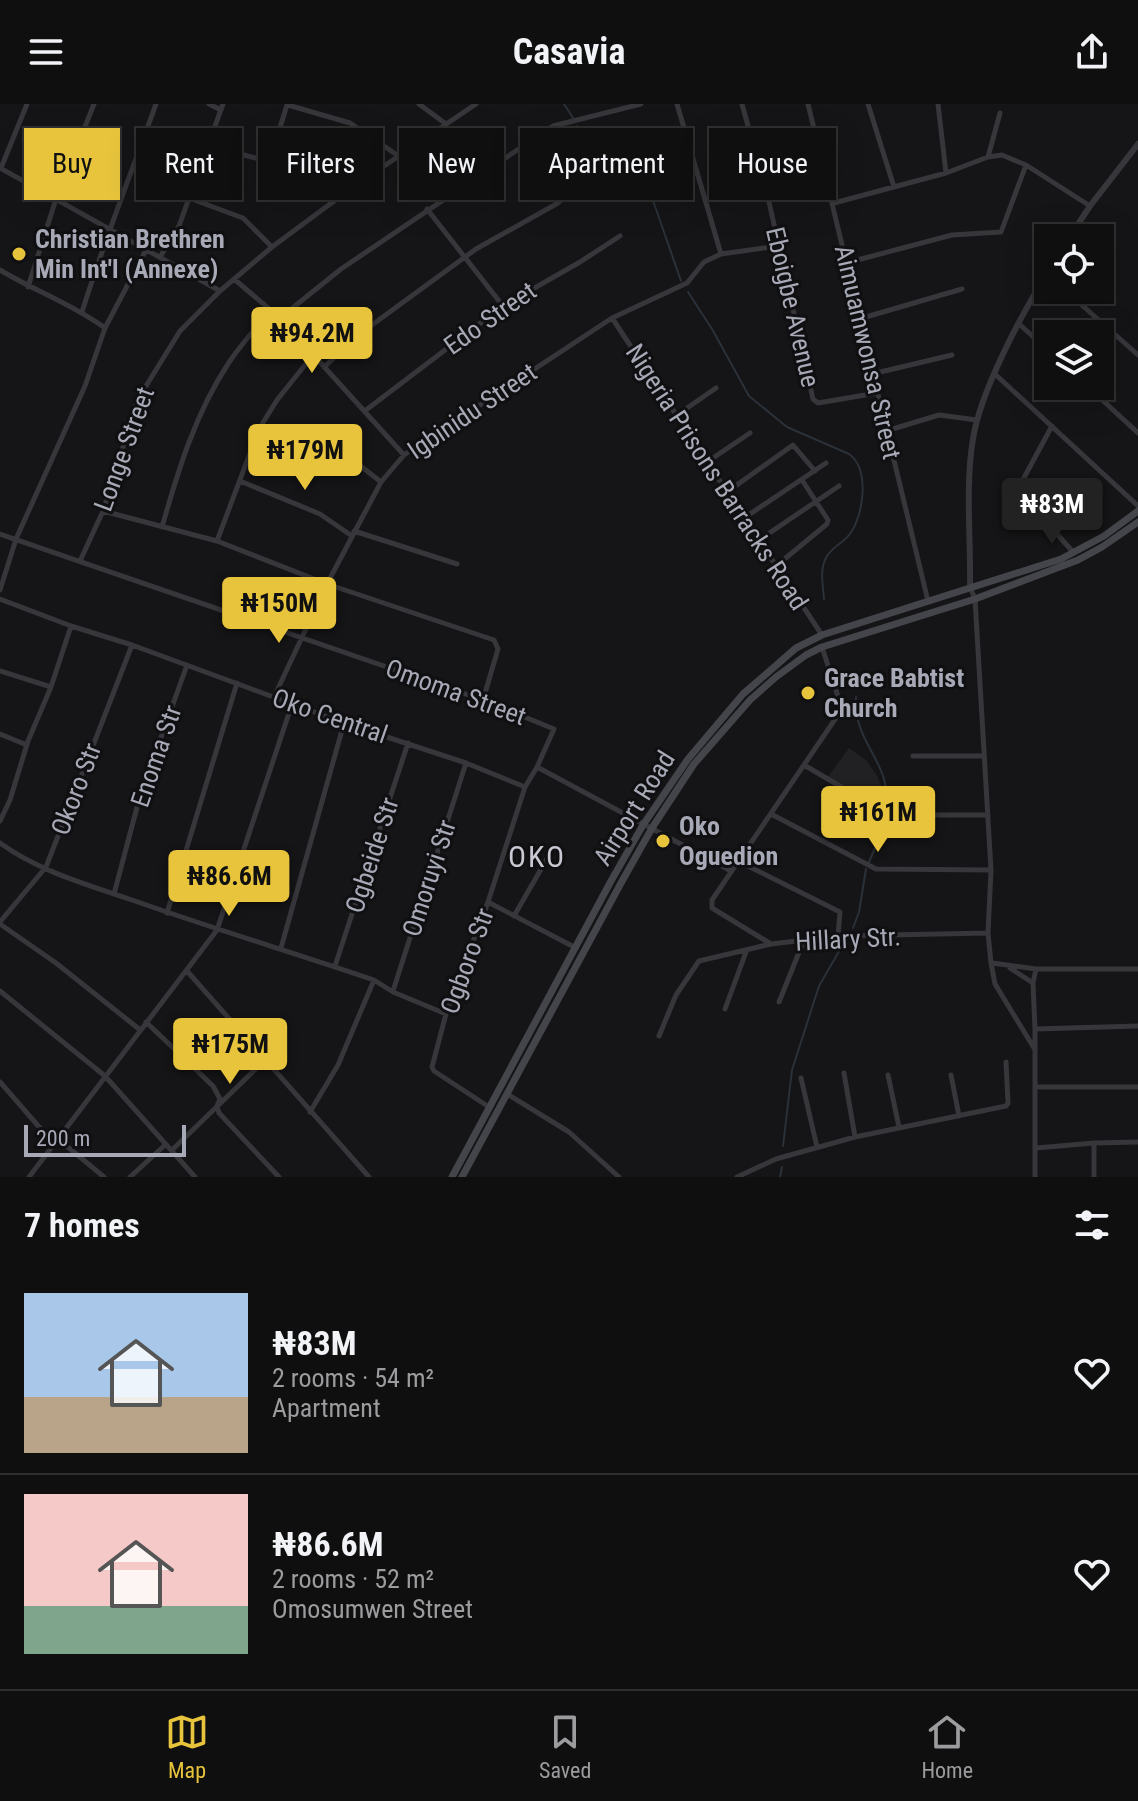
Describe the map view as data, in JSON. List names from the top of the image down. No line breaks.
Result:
{"streets":{"main road":["Airport Road"],"street":["Eboigbe Avenue","Edo Street","Aimuamwonsa Street","Igbinidu Street","Longe Street","Nigeria Prisons Barracks Road","Omoma Street","Oko Central","Enoma Str","Okoro Str","Ogbeide Str","Omoruyi Str","Hillary Str.","Ogboro Str"]},"crossings":[["Eboigbe Avenue","Aimuamwonsa Street"],["Aimuamwonsa Street","Airport Road"],["Igbinidu Street","Nigeria Prisons Barracks Road"],["Igbinidu Street","Omoma Street"],["Igbinidu Street","Oko Central"],["Longe Street","Omoma Street"],["Nigeria Prisons Barracks Road","Airport Road"],["Oko Central","Enoma Str"],["Oko Central","Okoro Str"],["Oko Central","Ogbeide Str"],["Oko Central","Omoruyi Str"],["Oko Central","Ogboro Str"],["Airport Road","Ogboro Str"]],"districts":["OKO"],"places":["Christian Brethren Min Int'l (Annexe)","Grace Babtist Church","Oko Oguedion"],"scale_bar":"200 m","page":{"header":"Casavia","chip":["Buy","Rent","Filters","New","Apartment","House"],"price":["₦94.2M","₦179M","₦83M","₦150M","₦161M","₦86.6M","₦175M"],"scale":"200 m","heading":"7 homes","list":[{"name":"₦83M","note":"2 rooms · 54 m² · Apartment"},{"name":"₦86.6M","note":"2 rooms · 52 m² · Omosumwen Street"}],"tabs":["Map","Saved","Home"]}}
